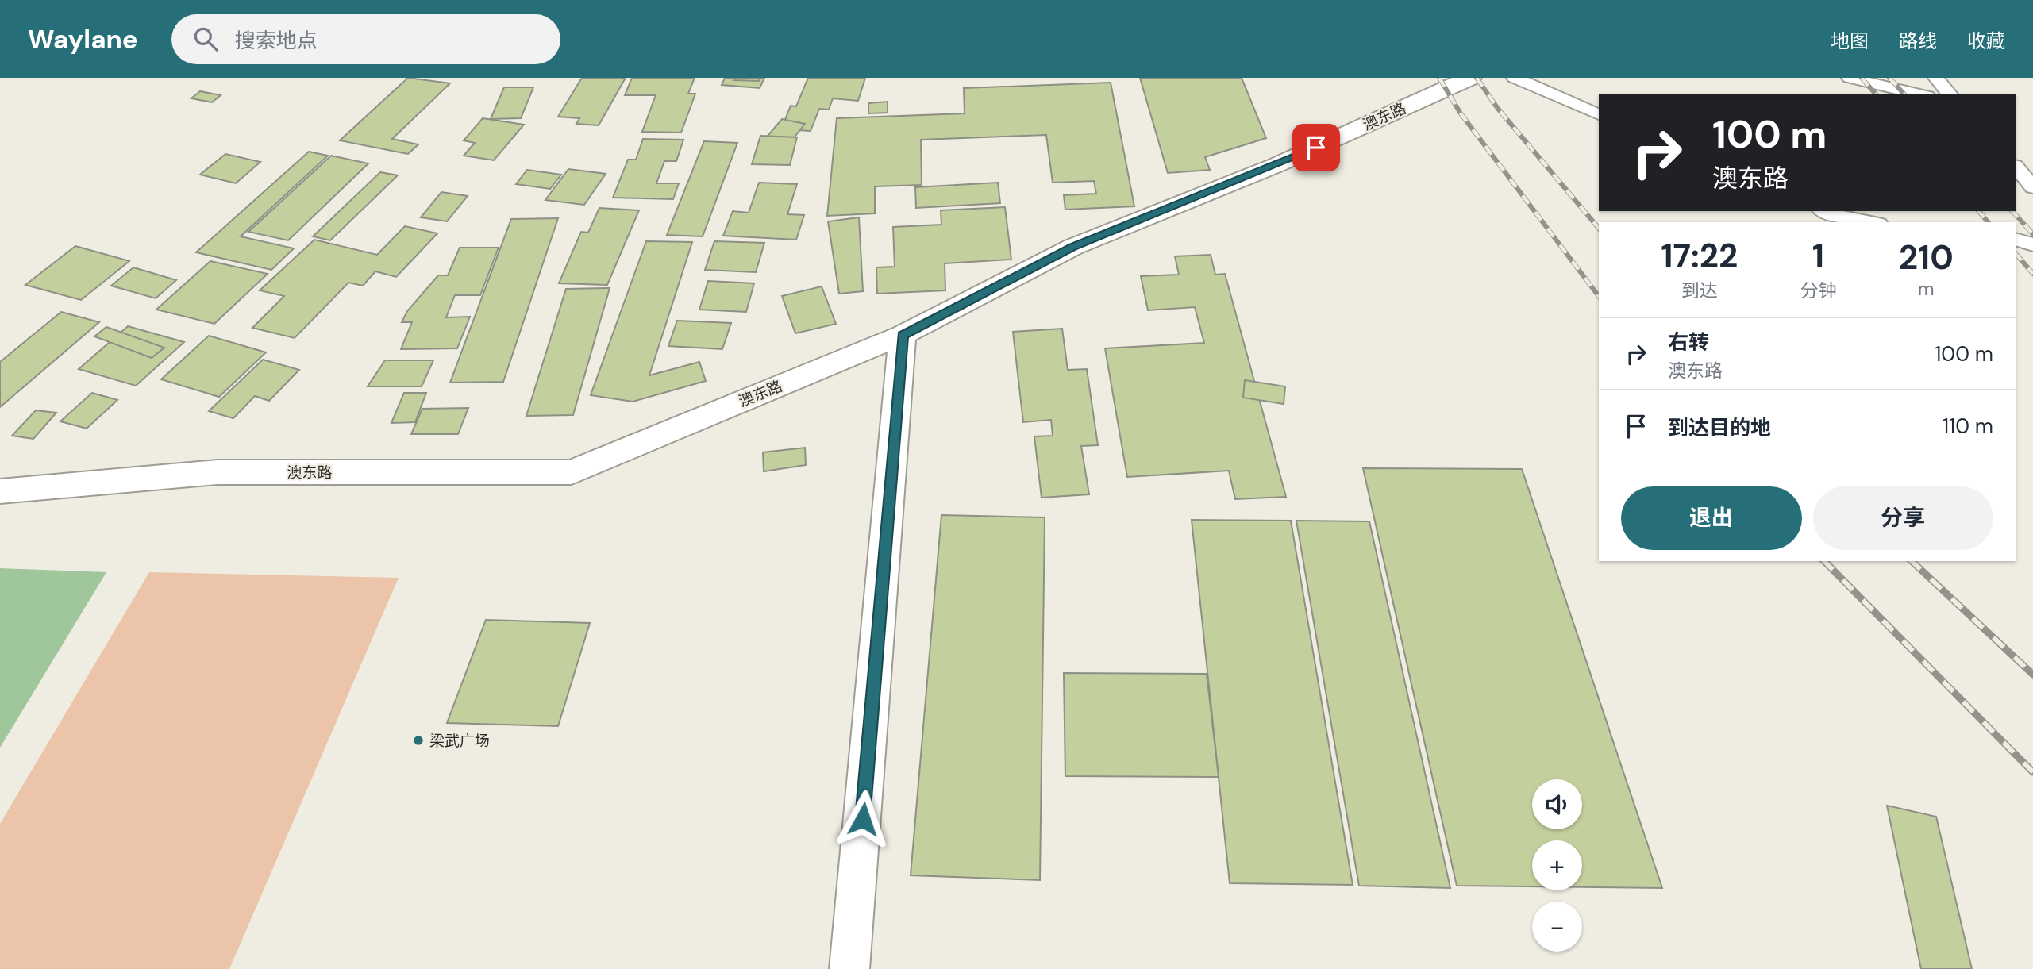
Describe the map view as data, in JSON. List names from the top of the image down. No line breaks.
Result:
{"streets":{"street":["澳东路"]},"places":["梁武广场"],"page":{"header":"Waylane","search":"搜索地点","nav":["地图","路线","收藏"],"turn":["100 m","澳东路"],"eta":["17:22","到达","1","分钟","210","m"],"list":[{"name":"右转","note":"澳东路","value":"100 m"},{"name":"到达目的地","value":"110 m"}],"buttons":["退出","分享"],"map_buttons":["+","−"]}}
